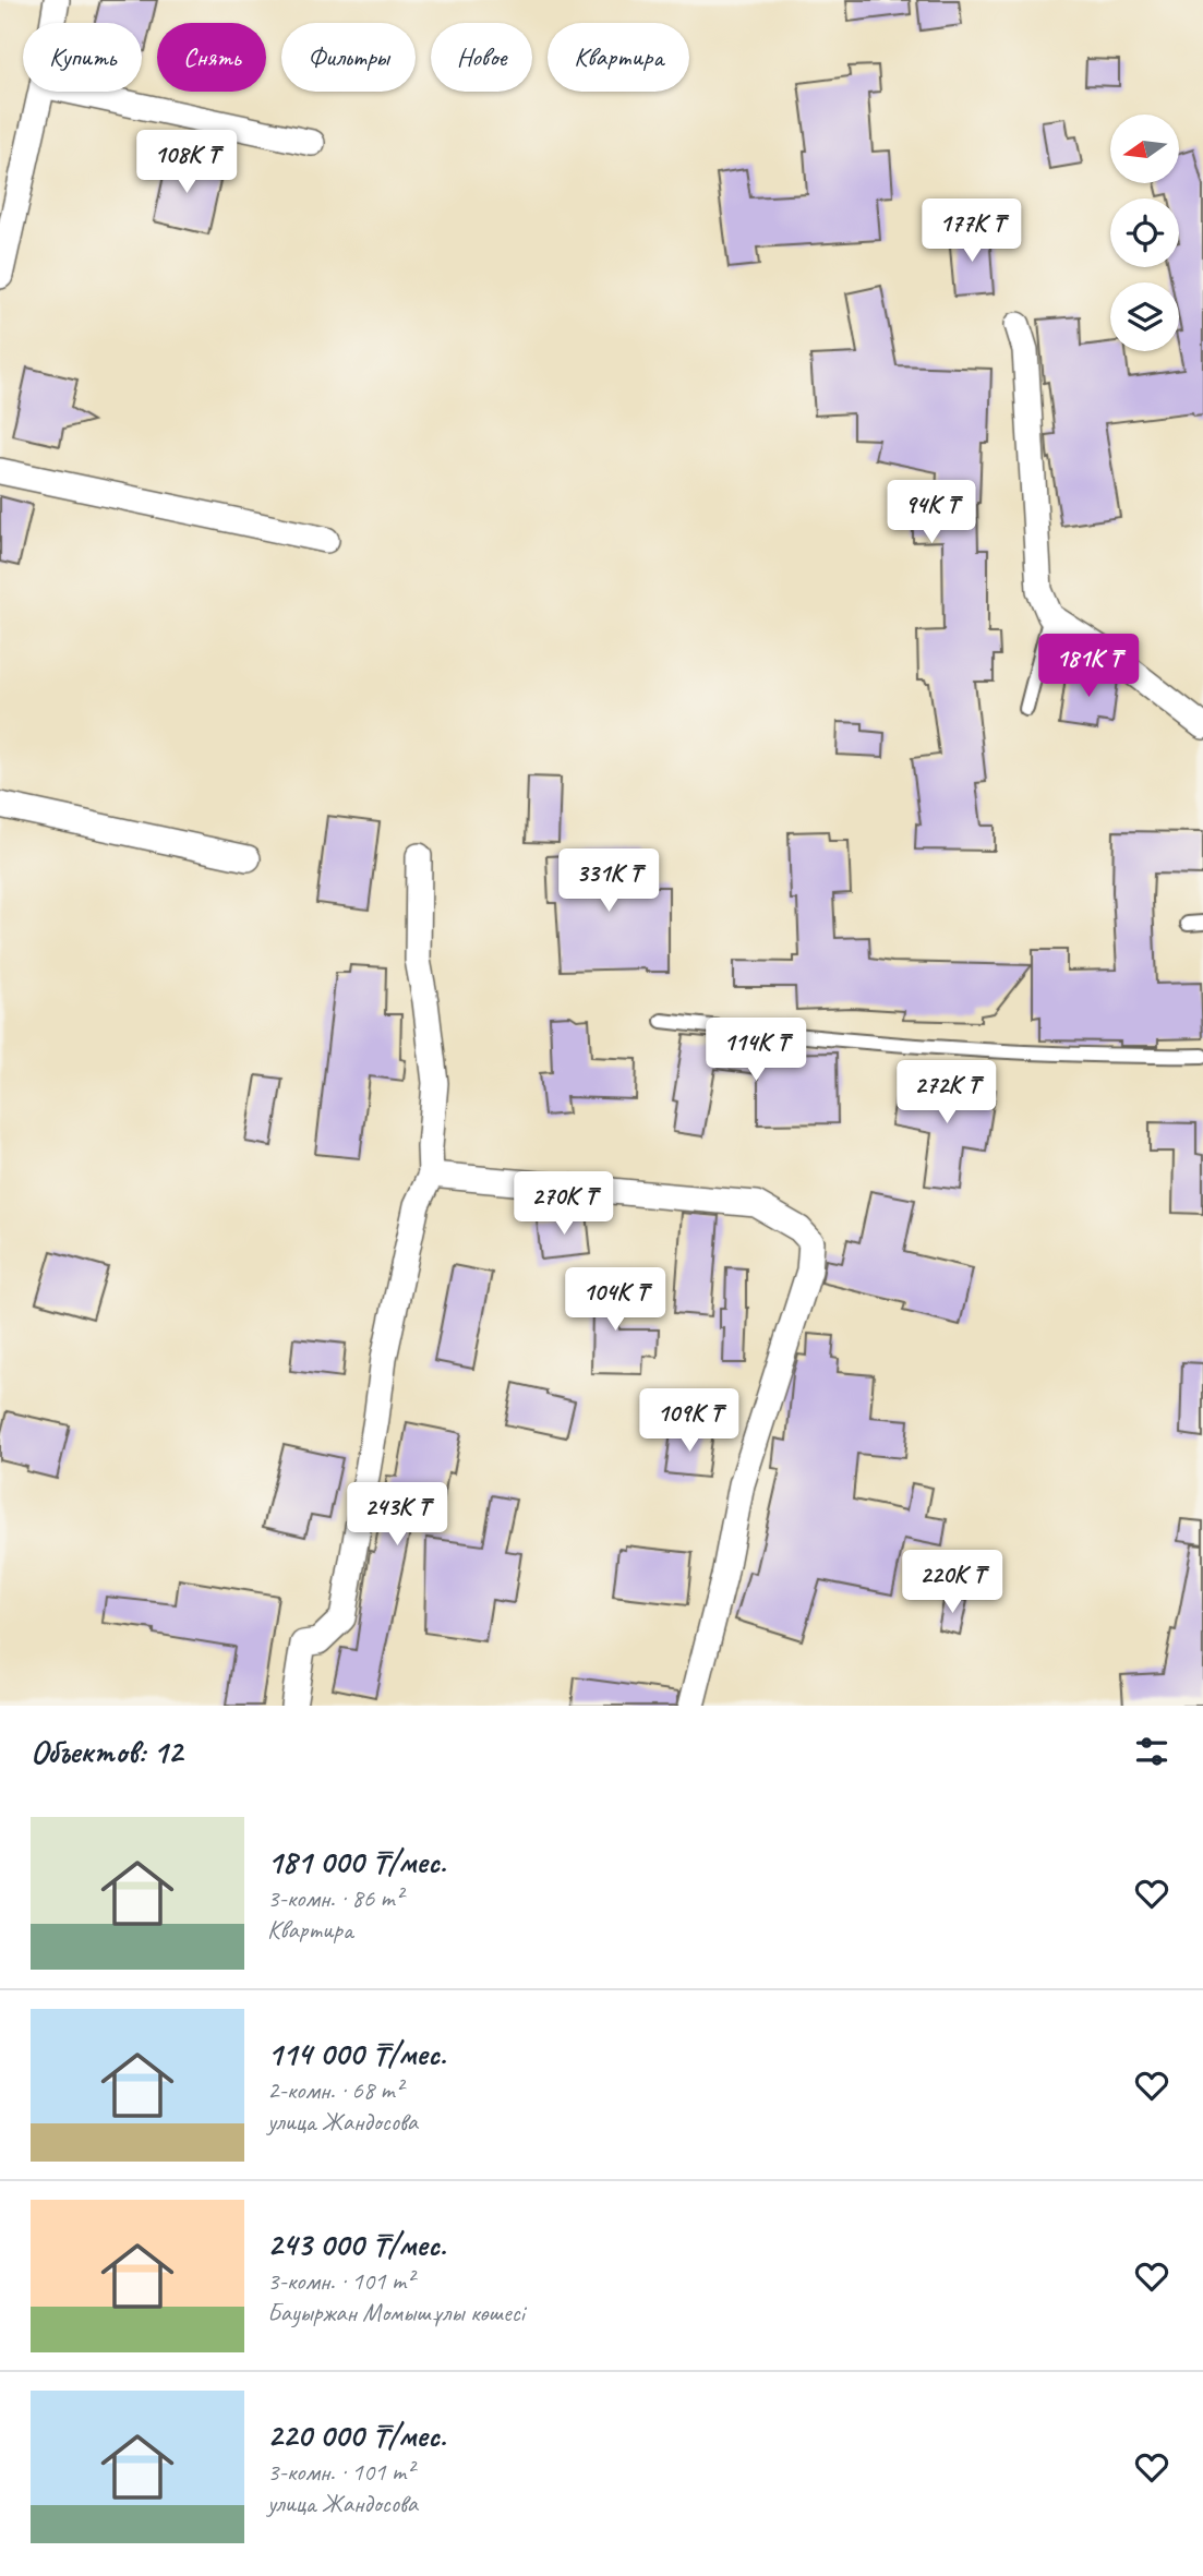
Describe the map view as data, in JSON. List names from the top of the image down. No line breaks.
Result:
{"north":"left","page":{"chip":["Купить","Снять","Фильтры","Новое","Квартира"],"price":["108K ₸","177K ₸","94K ₸","181K ₸","331K ₸","114K ₸","272K ₸","270K ₸","104K ₸","109K ₸","243K ₸","220K ₸"],"heading":"Объектов: 12","list":[{"name":"181 000 ₸/мес.","note":"3-комн. · 86 m² · Квартира"},{"name":"114 000 ₸/мес.","note":"2-комн. · 68 m² · улица Жандосова"},{"name":"243 000 ₸/мес.","note":"3-комн. · 101 m² · Бауыржан Момышұлы көшесі"},{"name":"220 000 ₸/мес.","note":"3-комн. · 101 m² · улица Жандосова"}]}}
